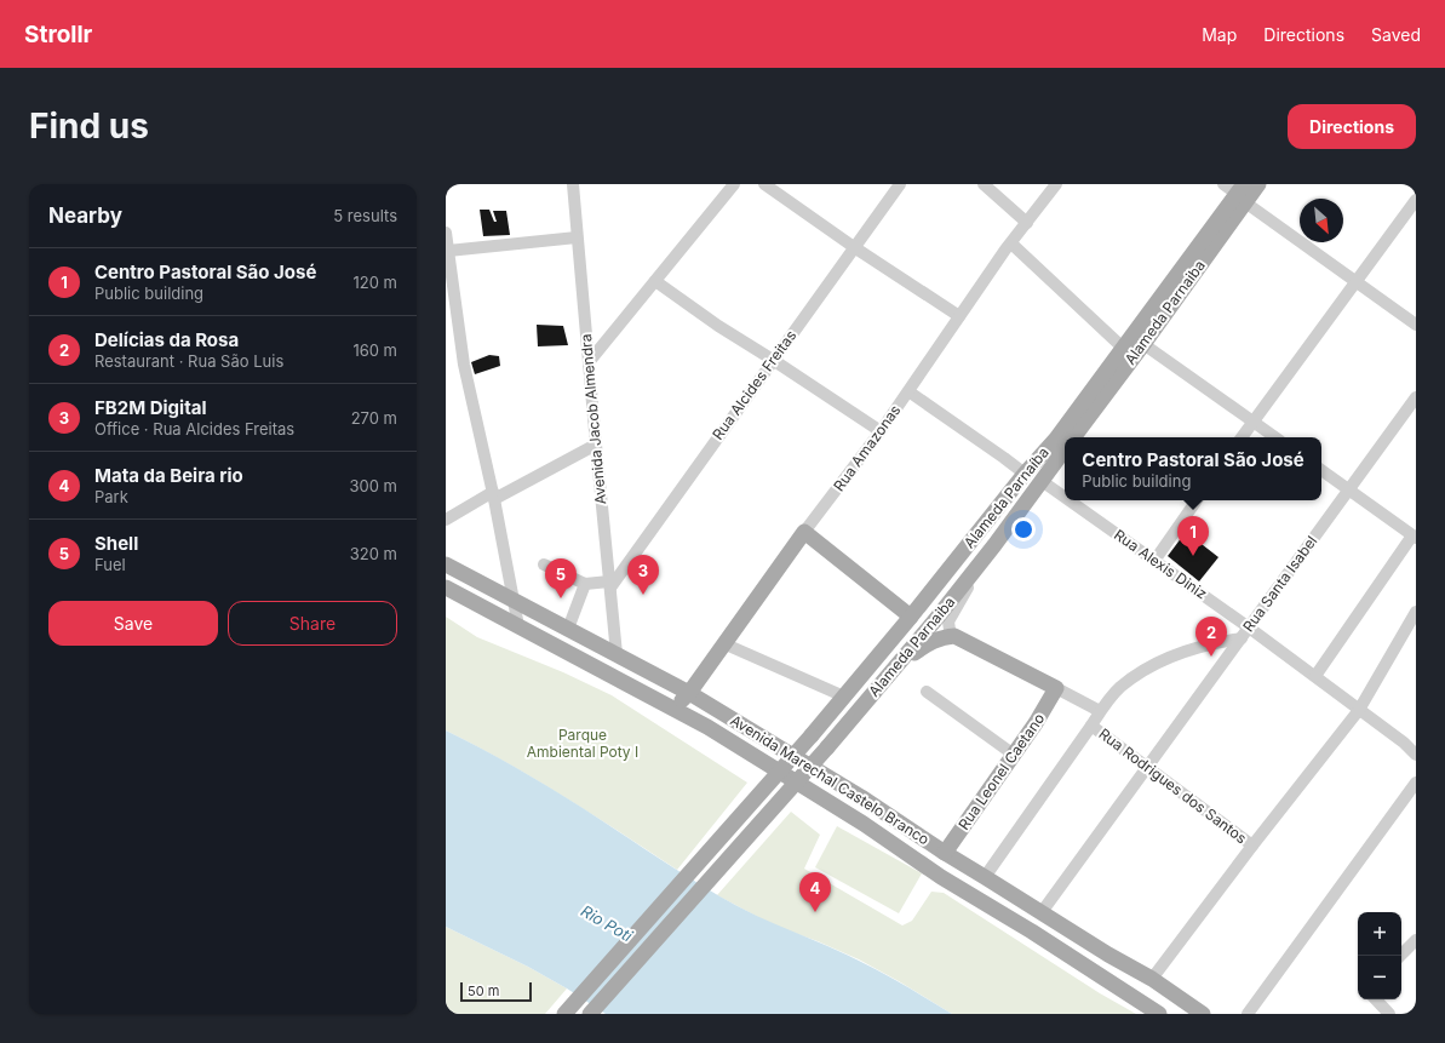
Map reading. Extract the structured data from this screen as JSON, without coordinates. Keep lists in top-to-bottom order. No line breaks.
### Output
{"streets":{"main road":["Alameda Parnaiba","Rua Amazonas","Alameda Parnaíba","Rua Leonel Caetano","Avenida Marechal Castelo Branco","Rua Rodrigues dos Santos"],"street":["Rua Alcides Freitas","Avenida Jacob Almendra","Rua Alexis Diniz","Rua Santa Isabel"]},"crossings":[["Alameda Parnaiba","Alameda Parnaíba"],["Alameda Parnaiba","Rua Alexis Diniz"],["Alameda Parnaiba","Rua Rodrigues dos Santos"],["Rua Alcides Freitas","Avenida Jacob Almendra"],["Avenida Jacob Almendra","Avenida Marechal Castelo Branco"],["Rua Amazonas","Avenida Marechal Castelo Branco"],["Rua Alexis Diniz","Rua Santa Isabel"],["Rua Santa Isabel","Avenida Marechal Castelo Branco"],["Rua Santa Isabel","Rua Rodrigues dos Santos"],["Rua Leonel Caetano","Avenida Marechal Castelo Branco"],["Rua Leonel Caetano","Rua Rodrigues dos Santos"]],"water":["Rio Poti"],"parks":["Parque Ambiental Poty I"],"scale_bar":"50 m","north":"bottom right","page":{"header":"Strollr","nav":["Map","Directions","Saved"],"buttons":["Directions",["Save","Share"]],"title":"Find us","heading":["Nearby","5 results"],"list":[{"mark":"1","name":"Centro Pastoral São José","note":"Public building","value":"120 m"},{"mark":"2","name":"Delícias da Rosa","note":"Restaurant · Rua São Luis","value":"160 m"},{"mark":"3","name":"FB2M Digital","note":"Office · Rua Alcides Freitas","value":"270 m"},{"mark":"4","name":"Mata da Beira rio","note":"Park","value":"300 m"},{"mark":"5","name":"Shell","note":"Fuel","value":"320 m"}],"popup":["Centro Pastoral São José","Public building"],"pins":["1","3","5","2","4"],"map_buttons":["+","−"],"scale":"50 m"}}
